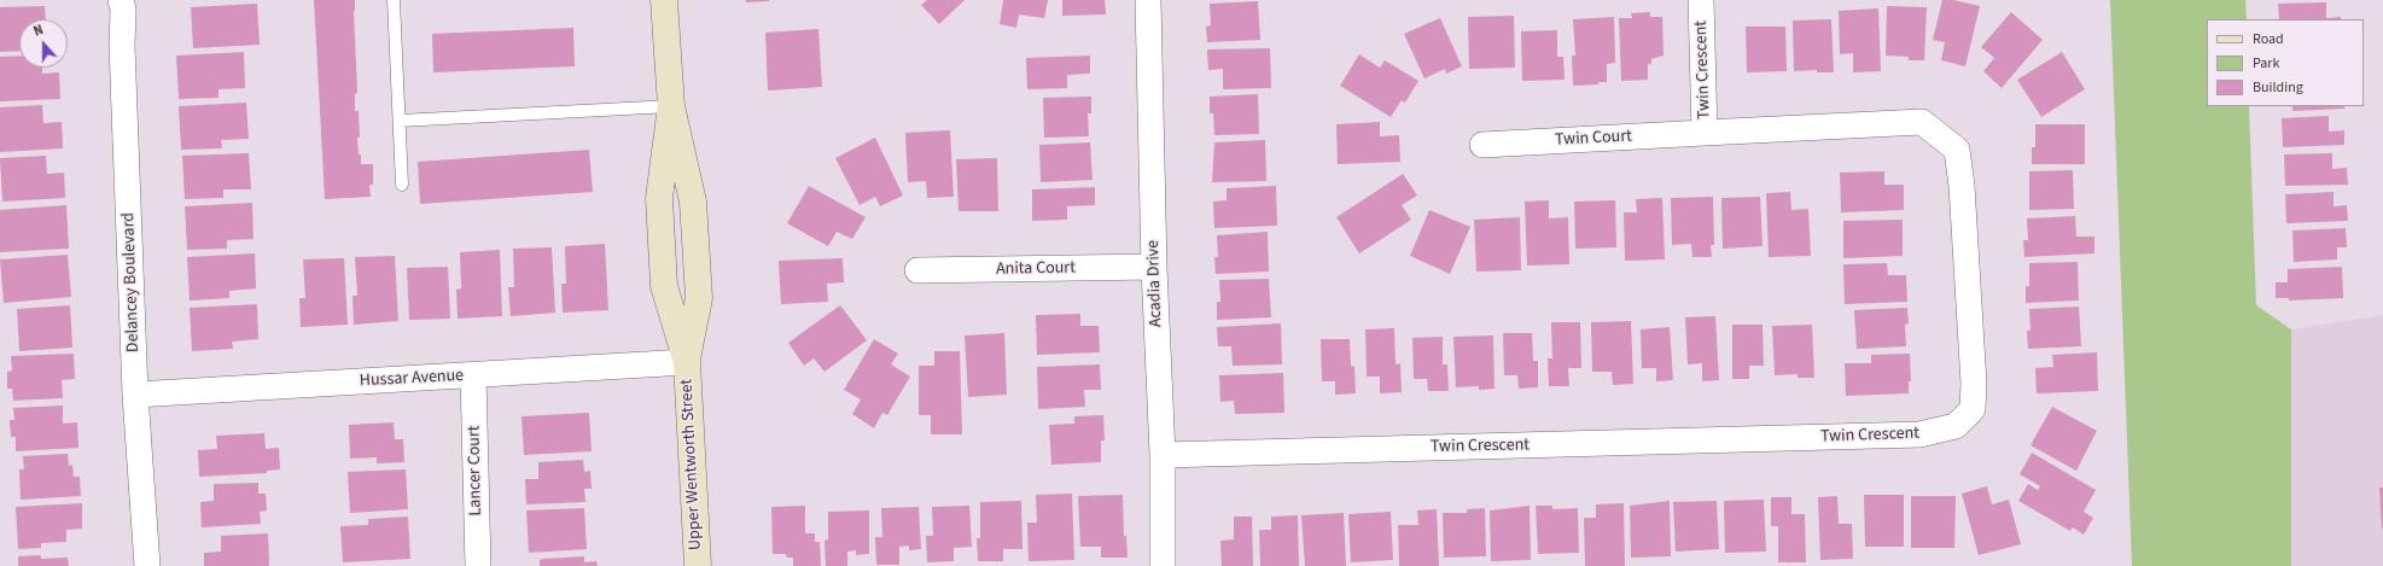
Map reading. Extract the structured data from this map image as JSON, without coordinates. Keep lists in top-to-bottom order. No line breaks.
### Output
{"streets":{"main road":["Upper Wentworth Street"],"street":["Twin Crescent","Twin Court","Anita Court","Delancey Boulevard","Acadia Drive","Hussar Avenue","Lancer Court"]},"crossings":[["Twin Crescent","Twin Court"],["Twin Crescent","Acadia Drive"],["Anita Court","Acadia Drive"],["Delancey Boulevard","Hussar Avenue"],["Hussar Avenue","Upper Wentworth Street"],["Hussar Avenue","Lancer Court"]],"legend":["Road","Park","Building"],"north":"top"}
